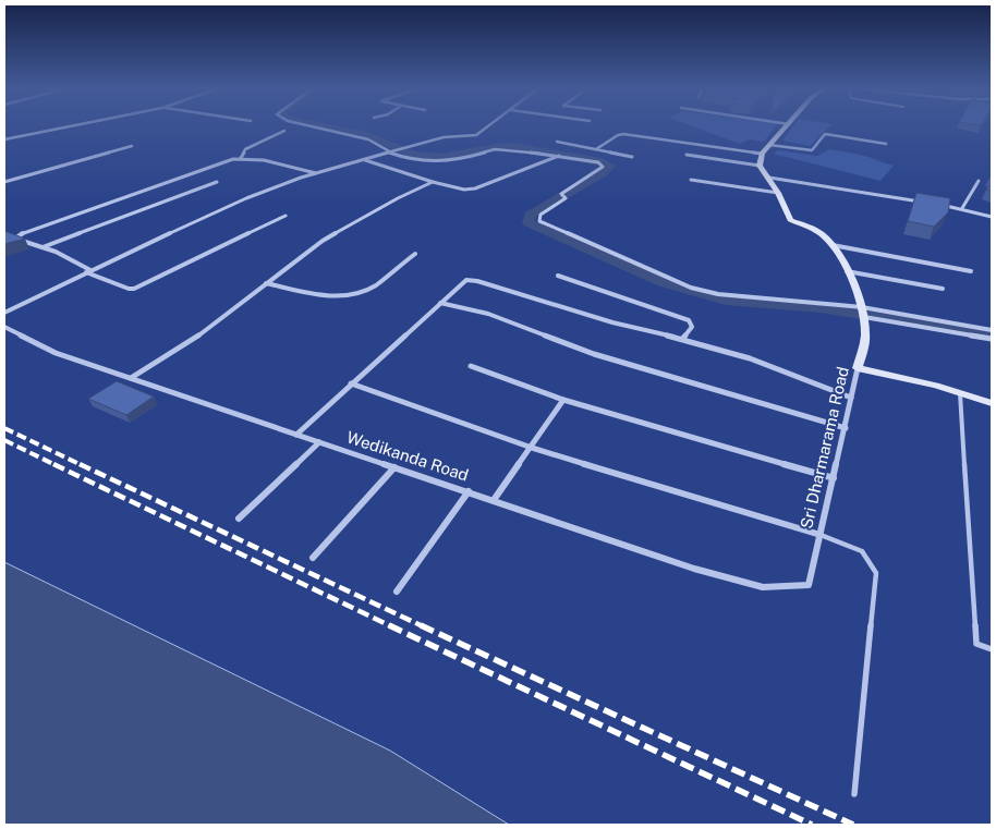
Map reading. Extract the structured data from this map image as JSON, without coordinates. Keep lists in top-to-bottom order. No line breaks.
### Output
{"streets":{"street":["Sri Dharmarama Road","Wedikanda Road"]},"crossings":[["Sri Dharmarama Road","Wedikanda Road"]]}
